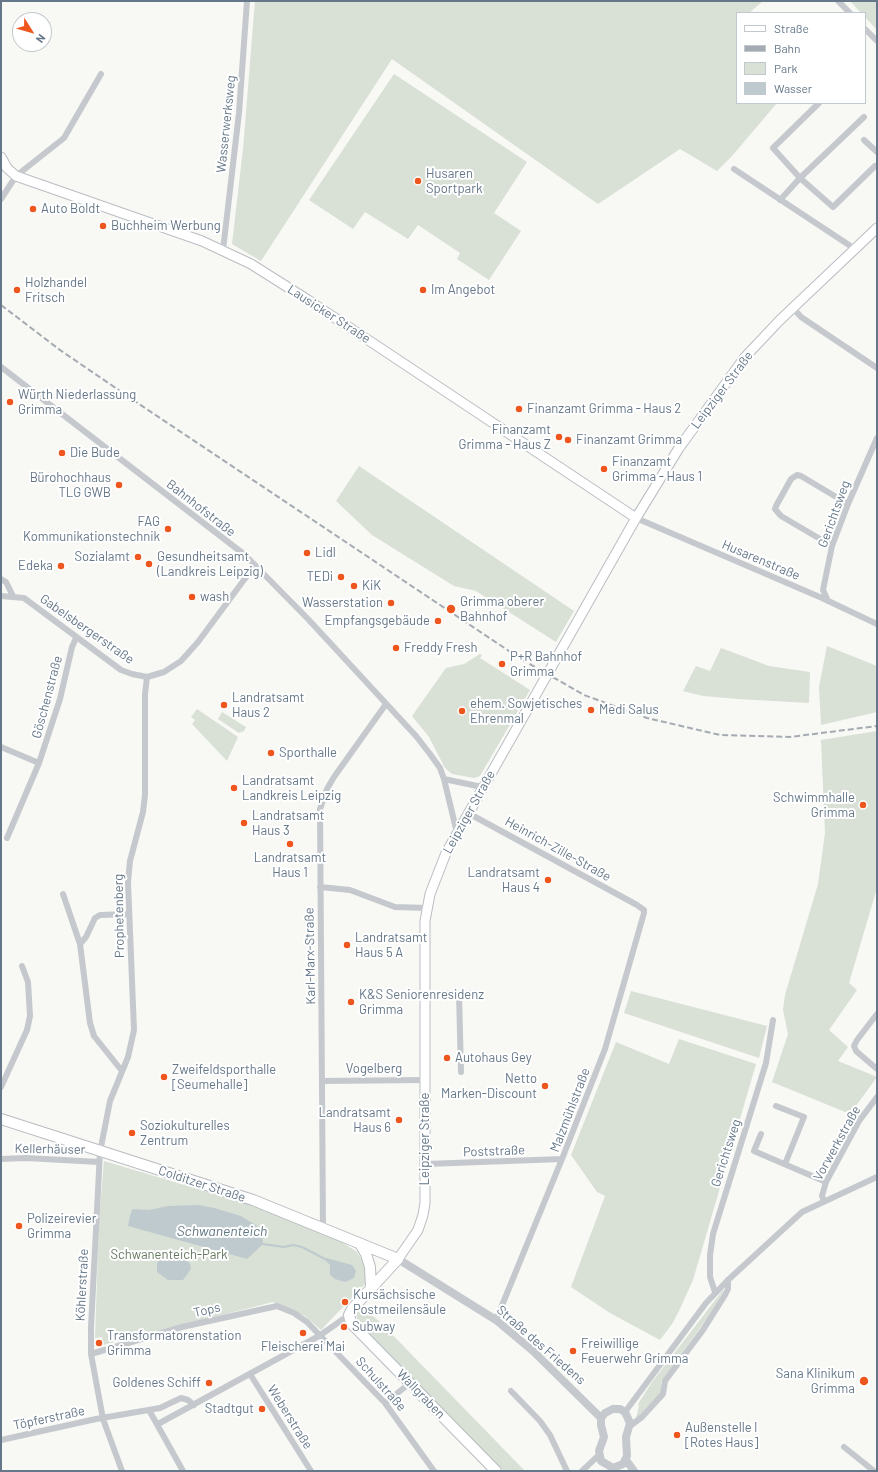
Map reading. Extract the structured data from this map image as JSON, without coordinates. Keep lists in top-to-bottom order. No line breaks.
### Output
{"streets":{"main road":["Lausicker Straße","Leipziger Straße","Colditzer Straße","Wallgraben"],"street":["Wasserwerksweg","Bahnhofstraße","Gerichtsweg","Husarenstraße","Gabelsbergerstraße","Göschenstraße","Heinrich-Zille-Straße","Prophetenberg","Karl-Marx-Straße","Vogelberg","Malzmühlstraße","Vorwerkstraße","Kellerhäuser","Poststraße","Köhlerstraße","Tops","Straße des Friedens","Schulstraße","Weberstraße","Töpferstraße"]},"crossings":[["Wasserwerksweg","Lausicker Straße"],["Lausicker Straße","Leipziger Straße"],["Lausicker Straße","Husarenstraße"],["Leipziger Straße","Bahnhofstraße"],["Leipziger Straße","Husarenstraße"],["Leipziger Straße","Heinrich-Zille-Straße"],["Leipziger Straße","Vogelberg"],["Leipziger Straße","Poststraße"],["Leipziger Straße","Colditzer Straße"],["Leipziger Straße","Tops"],["Leipziger Straße","Straße des Friedens"],["Leipziger Straße","Schulstraße"],["Leipziger Straße","Wallgraben"],["Leipziger Straße","Weberstraße"],["Bahnhofstraße","Gabelsbergerstraße"],["Bahnhofstraße","Karl-Marx-Straße"],["Gerichtsweg","Husarenstraße"],["Gabelsbergerstraße","Göschenstraße"],["Gabelsbergerstraße","Prophetenberg"],["Heinrich-Zille-Straße","Malzmühlstraße"],["Prophetenberg","Kellerhäuser"],["Prophetenberg","Colditzer Straße"],["Prophetenberg","Köhlerstraße"],["Karl-Marx-Straße","Vogelberg"],["Karl-Marx-Straße","Colditzer Straße"],["Malzmühlstraße","Poststraße"],["Malzmühlstraße","Straße des Friedens"],["Kellerhäuser","Colditzer Straße"],["Kellerhäuser","Köhlerstraße"],["Colditzer Straße","Köhlerstraße"],["Colditzer Straße","Straße des Friedens"],["Köhlerstraße","Tops"],["Köhlerstraße","Töpferstraße"],["Tops","Schulstraße"]],"water":["Schwanenteich"],"parks":["Schwanenteich-Park"],"places":["Husaren Sportpark","Auto Boldt","Buchheim Werbung","Holzhandel Fritsch","Im Angebot","Würth Niederlassung Grimma","Finanzamt Grimma - Haus 2","Finanzamt Grimma - Haus Z","Finanzamt Grimma","Die Bude","Finanzamt Grimma - Haus 1","Bürohochhaus TLG GWB","FAG Kommunikationstechnik","Lidl","Sozialamt","Gesundheitsamt (Landkreis Leipzig)","Edeka","TEDi","KiK","wash","Wasserstation","Grimma oberer Bahnhof","Empfangsgebäude","Freddy Fresh","P+R Bahnhof Grimma","Landratsamt Haus 2","Medi Salus","ehem. Sowjetisches Ehrenmal","Sporthalle","Landratsamt Landkreis Leipzig","Schwimmhalle Grimma","Landratsamt Haus 3","Landratsamt Haus 1","Landratsamt Haus 4","Landratsamt Haus 5 A","K&S Seniorenresidenz Grimma","Autohaus Gey","Zweifeldsporthalle [Seumehalle]","Netto Marken-Discount","Landratsamt Haus 6","Soziokulturelles Zentrum","Polizeirevier Grimma","Kursächsische Postmeilensäule","Subway","Fleischerei Mai","Transformatorenstation Grimma","Freiwillige Feuerwehr Grimma","Sana Klinikum Grimma","Goldenes Schiff","Stadtgut","Außenstelle l [Rotes Haus]"],"legend":["Straße","Bahn","Park","Wasser"],"north":"bottom right"}
